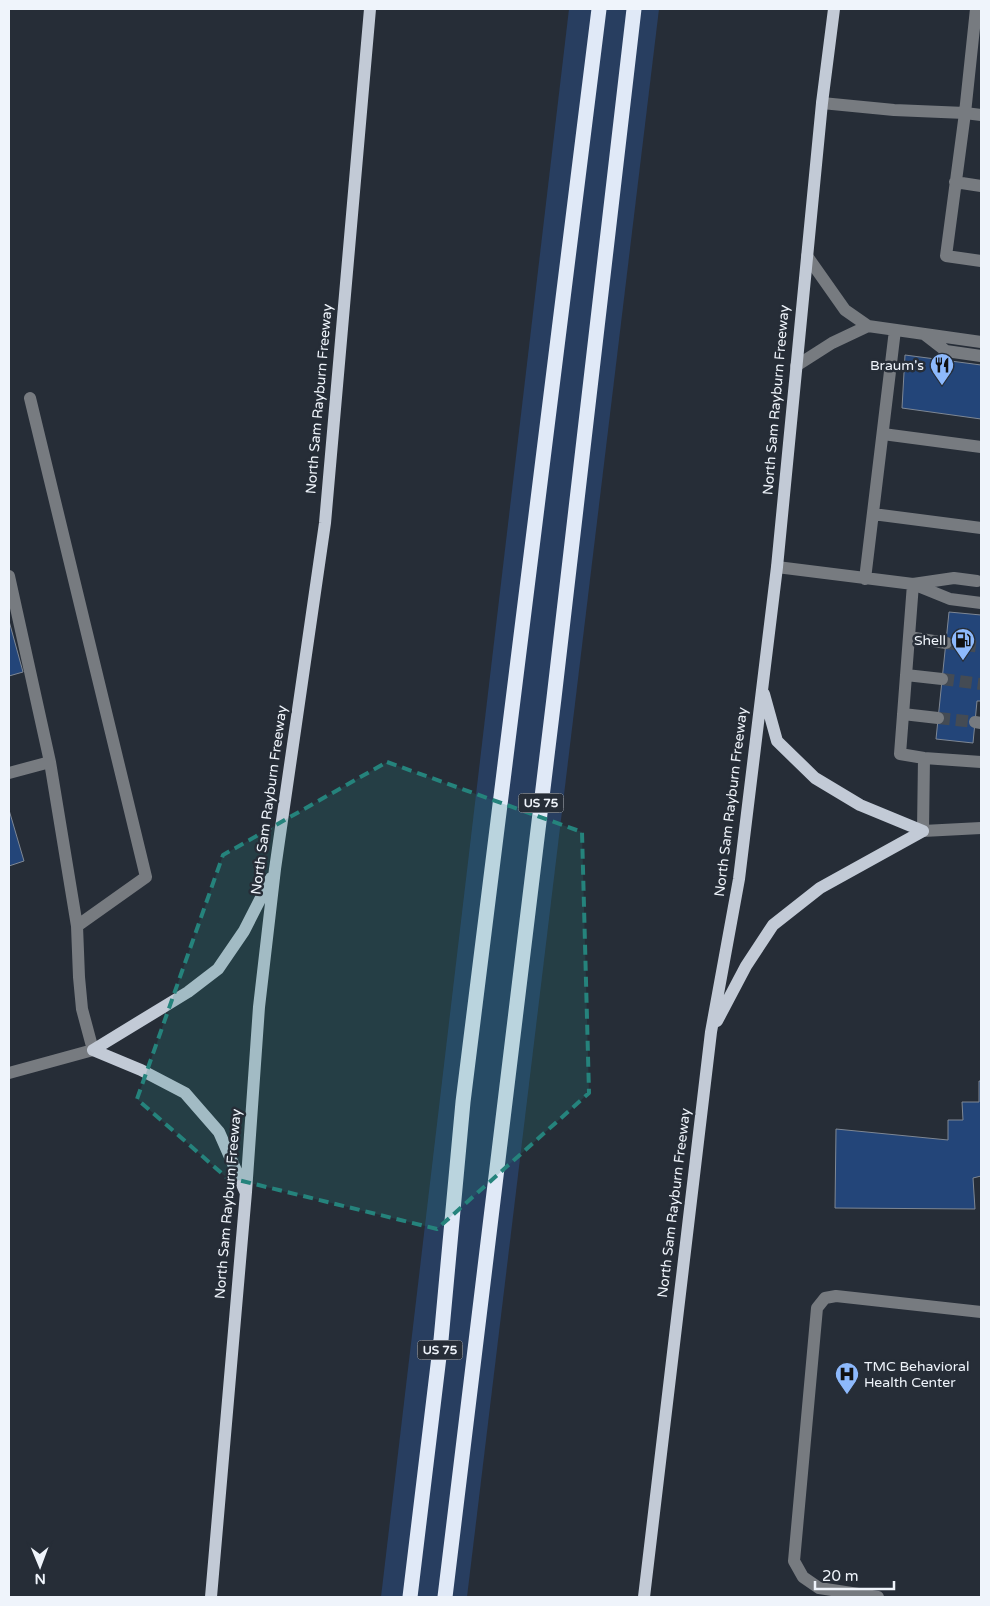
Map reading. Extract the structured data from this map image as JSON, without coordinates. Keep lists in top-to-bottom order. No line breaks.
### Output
{"streets":{"highway":["US 75"],"main road":["North Sam Rayburn Freeway"]},"places":{"restaurant":["Braum's"],"fuel station":["Shell"],"hospital":["TMC Behavioral Health Center"]},"scale_bar":"20 m","north":"bottom"}
